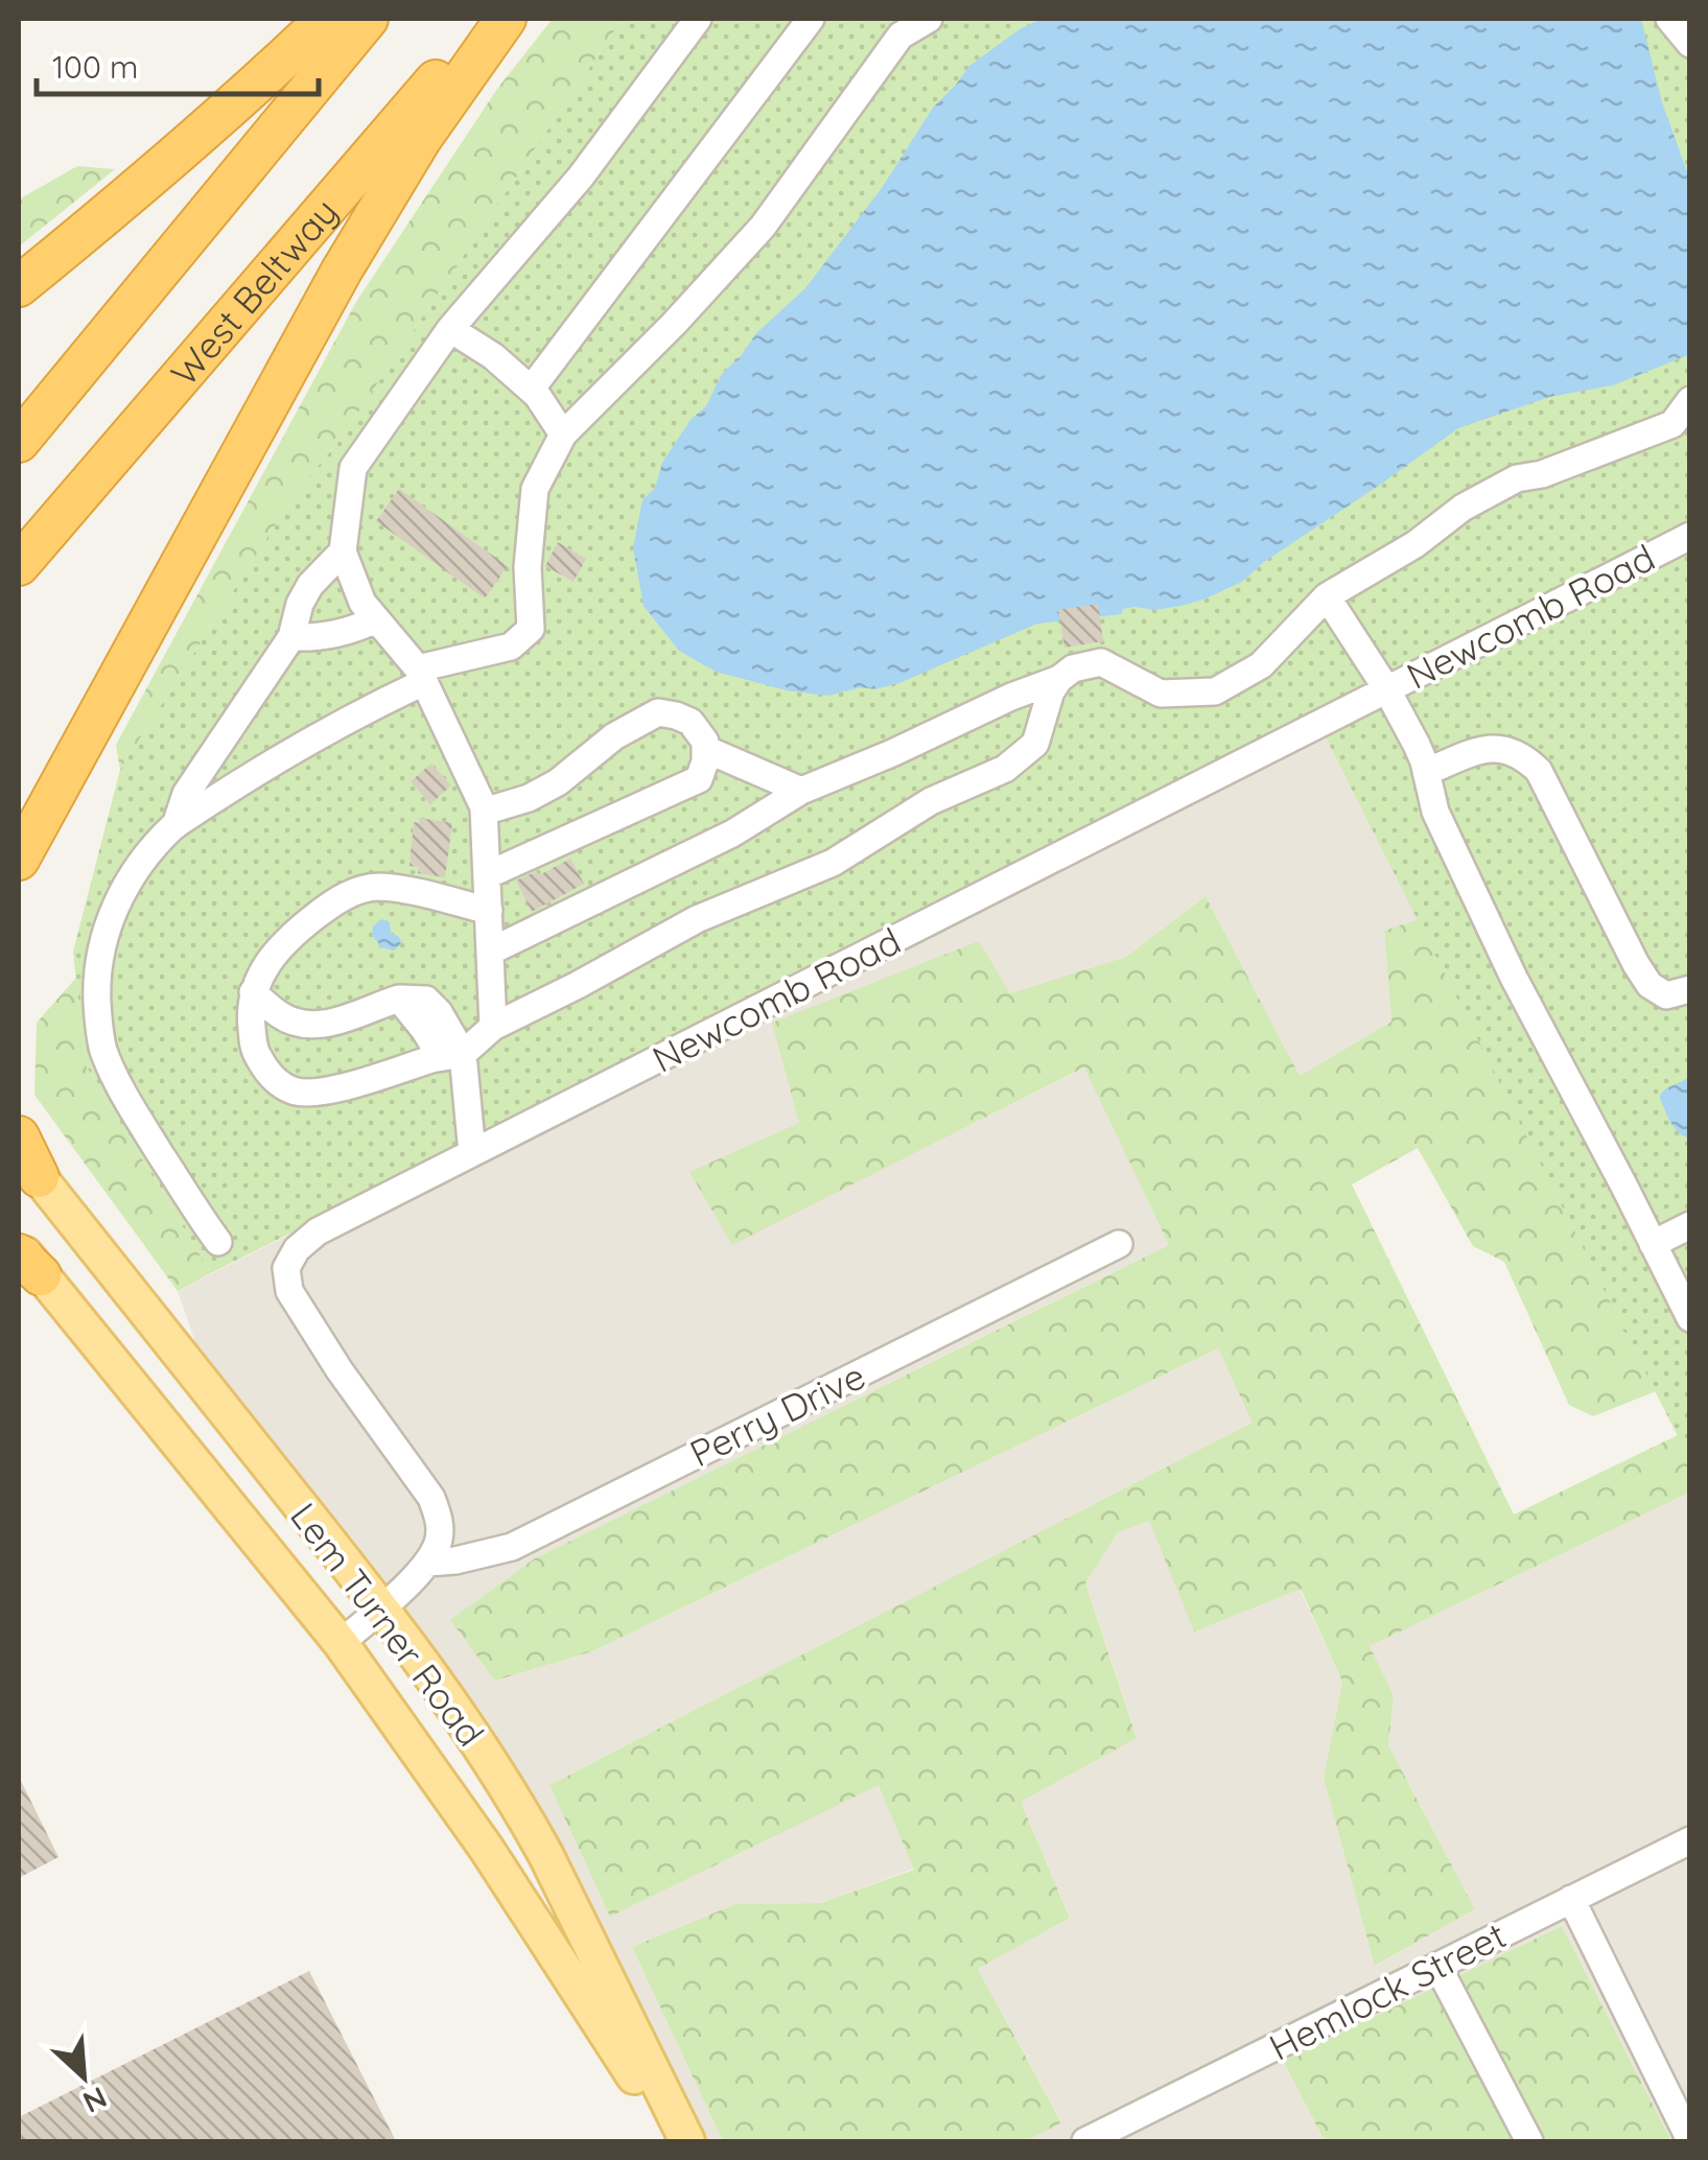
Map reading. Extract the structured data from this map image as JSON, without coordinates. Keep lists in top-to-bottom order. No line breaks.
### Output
{"streets":{"highway":["West Beltway"],"main road":["Lem Turner Road"],"street":["Newcomb Road","Perry Drive","Hemlock Street"]},"crossings":[["Newcomb Road","Perry Drive"]],"scale_bar":"100 m","north":"bottom right"}
